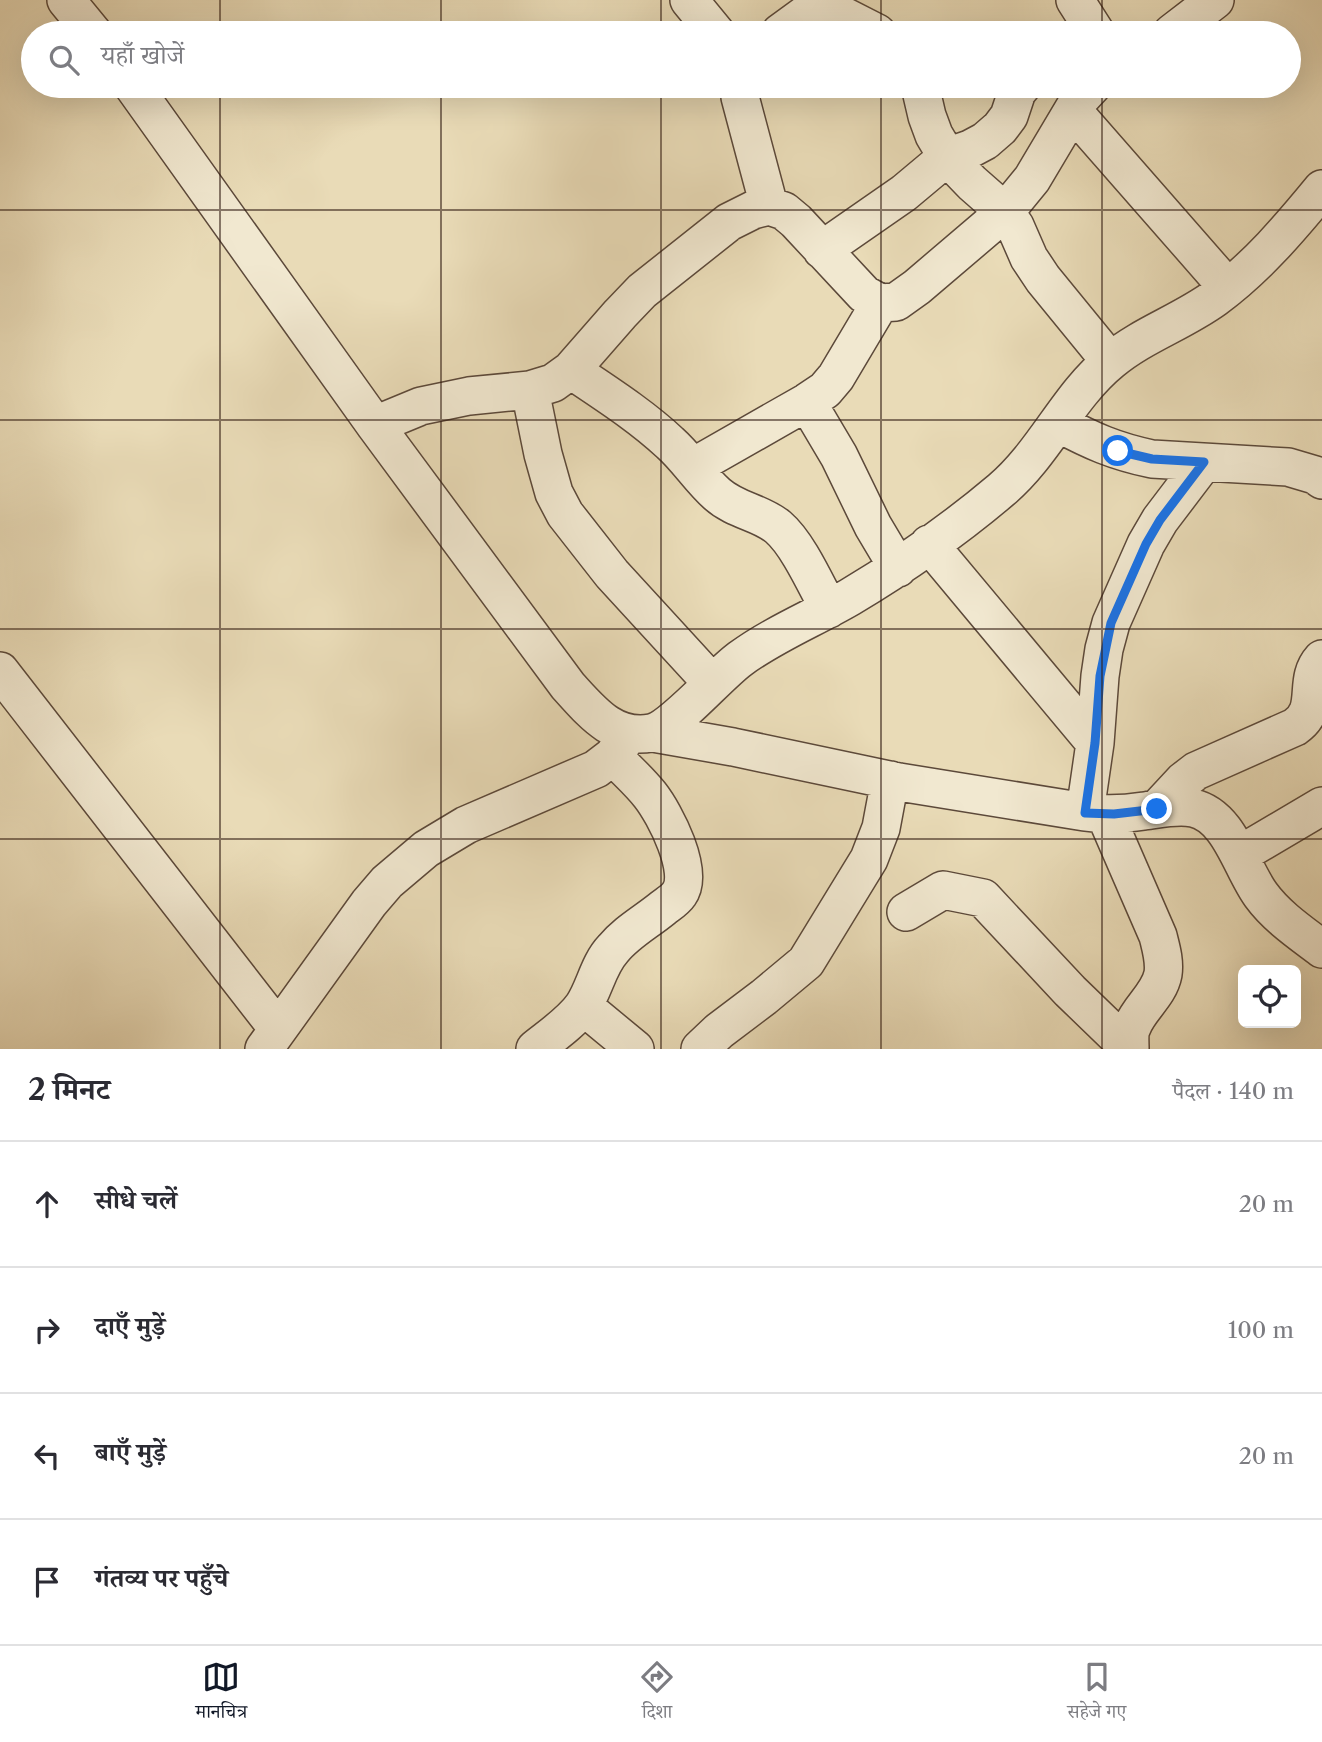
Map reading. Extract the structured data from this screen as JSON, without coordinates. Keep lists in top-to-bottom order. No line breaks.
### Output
{"page":{"search":"यहाँ खोजें","heading":["2 मिनट","पैदल · 140 m"],"list":[["सीधे चलें","20 m"],["दाएँ मुड़ें","100 m"],["बाएँ मुड़ें","20 m"],"गंतव्य पर पहुँचे"],"nav":["मानचित्र","दिशा","सहेजे गए"]}}
